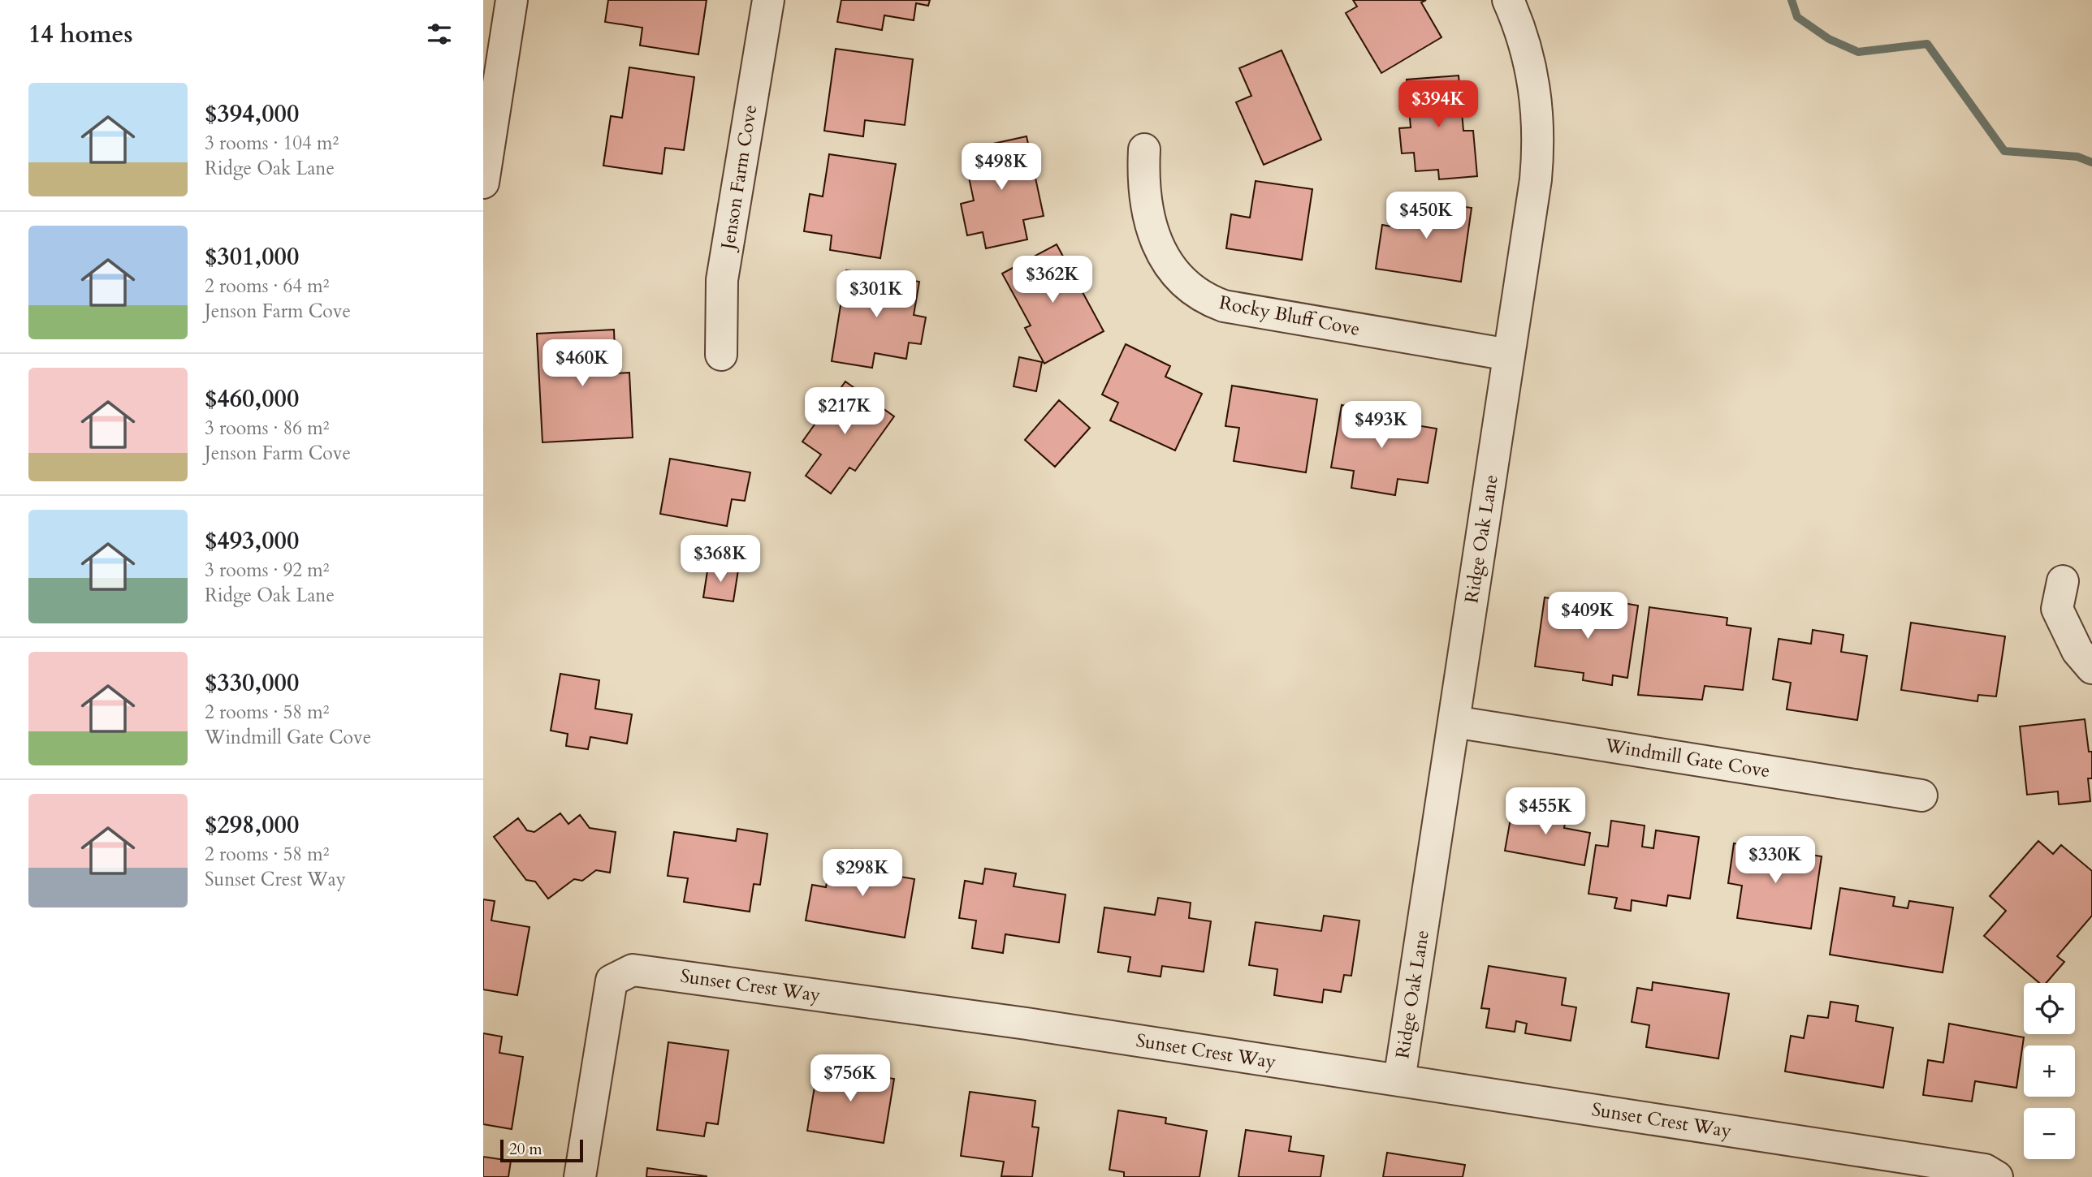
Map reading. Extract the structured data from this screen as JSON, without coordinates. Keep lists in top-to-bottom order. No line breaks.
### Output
{"streets":{"street":["Jenson Farm Cove","Rocky Bluff Cove","Ridge Oak Lane","Windmill Gate Cove","Sunset Crest Way"]},"crossings":[["Rocky Bluff Cove","Ridge Oak Lane"],["Ridge Oak Lane","Windmill Gate Cove"],["Ridge Oak Lane","Sunset Crest Way"]],"scale_bar":"20 m","page":{"heading":"14 homes","list":[{"name":"$394,000","note":"3 rooms · 104 m² · Ridge Oak Lane"},{"name":"$301,000","note":"2 rooms · 64 m² · Jenson Farm Cove"},{"name":"$460,000","note":"3 rooms · 86 m² · Jenson Farm Cove"},{"name":"$493,000","note":"3 rooms · 92 m² · Ridge Oak Lane"},{"name":"$330,000","note":"2 rooms · 58 m² · Windmill Gate Cove"},{"name":"$298,000","note":"2 rooms · 58 m² · Sunset Crest Way"}],"price":["$394K","$498K","$450K","$362K","$301K","$460K","$217K","$493K","$368K","$409K","$455K","$330K","$298K","$756K"],"map_buttons":["+","−"],"scale":"20 m"}}
